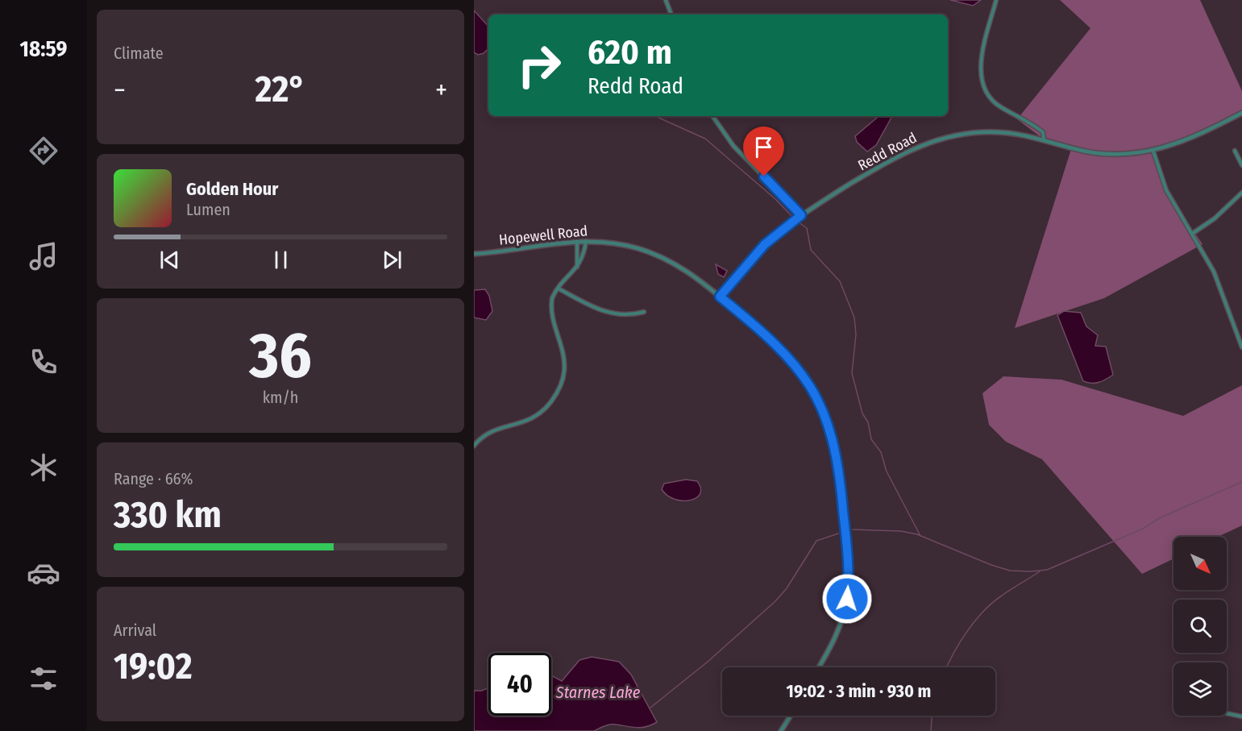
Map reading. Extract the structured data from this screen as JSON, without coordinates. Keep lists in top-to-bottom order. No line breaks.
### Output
{"streets":{"street":["Redd Road","Hopewell Road"]},"crossings":[["Redd Road","Hopewell Road"]],"water":["Starnes Lake"],"north":"bottom right","page":{"tabs":"18:59","tile":["Climate",["36","km/h"],["Range · 66%","330 km"],["Arrival","19:02"]],"turn":["620 m","Redd Road"],"heat":["−","22°","+"],"song":["Golden Hour","Lumen"],"limit":"40","trip":"19:02 · 3 min · 930 m"}}
